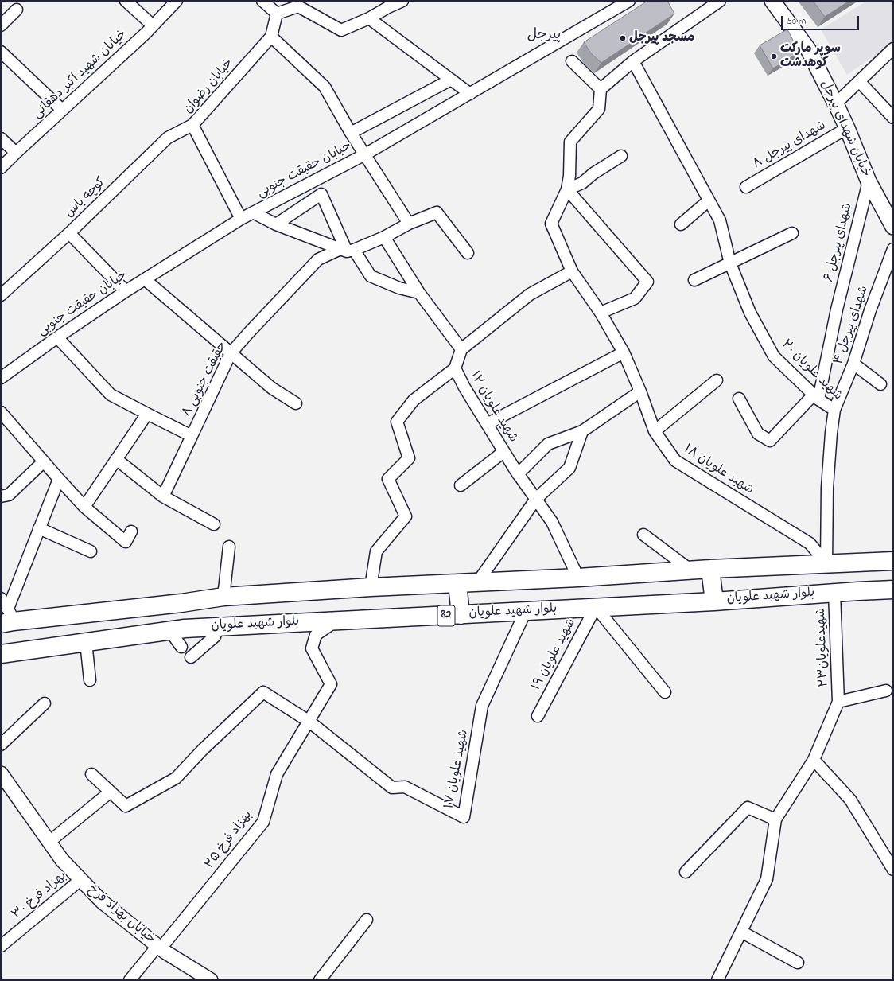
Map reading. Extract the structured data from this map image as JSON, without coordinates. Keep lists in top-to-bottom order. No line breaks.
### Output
{"streets":{"main road":["خیابان شهدای پیرجل","بلوار شهید علویان","82"],"street":["خیابان شهید اکبر دهقانی","خیابان رضوان","شهدای پیرجل ۸","خیابان حقیقت جنوبی","کوچه یاس","شهدای پیرجل ۶","شهدای پیرجل ۴","شهید علویان ۲۰","حقیقت جنوبی ۸","شهید علویان ۱۲","شهید علویان ۱۸","شهیدعلویان۲۳","شهید علویان ۱۹","شهید علویان ۱۷","بهزاد فرخ ۲۵","بهزاد فرخ ۳۰","خیابان بهزاد فرخ"]},"crossings":[["خیابان رضوان","خیابان حقیقت جنوبی"],["خیابان رضوان","کوچه یاس"],["خیابان شهدای پیرجل","شهدای پیرجل ۸"],["خیابان شهدای پیرجل","شهدای پیرجل ۶"],["خیابان حقیقت جنوبی","حقیقت جنوبی ۸"],["شهدای پیرجل ۶","شهید علویان ۲۰"],["شهدای پیرجل ۴","شهید علویان ۲۰"],["شهید علویان ۲۰","شهید علویان ۱۸"],["بلوار شهید علویان","شهیدعلویان۲۳"],["بلوار شهید علویان","شهید علویان ۱۹"],["بلوار شهید علویان","شهید علویان ۱۷"],["بلوار شهید علویان","بهزاد فرخ ۲۵"],["شهید علویان ۱۷","بهزاد فرخ ۲۵"],["بهزاد فرخ ۲۵","خیابان بهزاد فرخ"],["بهزاد فرخ ۳۰","خیابان بهزاد فرخ"]],"districts":["پیرجل"],"places":["مسجد پیرجل","سوپر مارکت کوهدشت"],"scale_bar":"50 m"}
